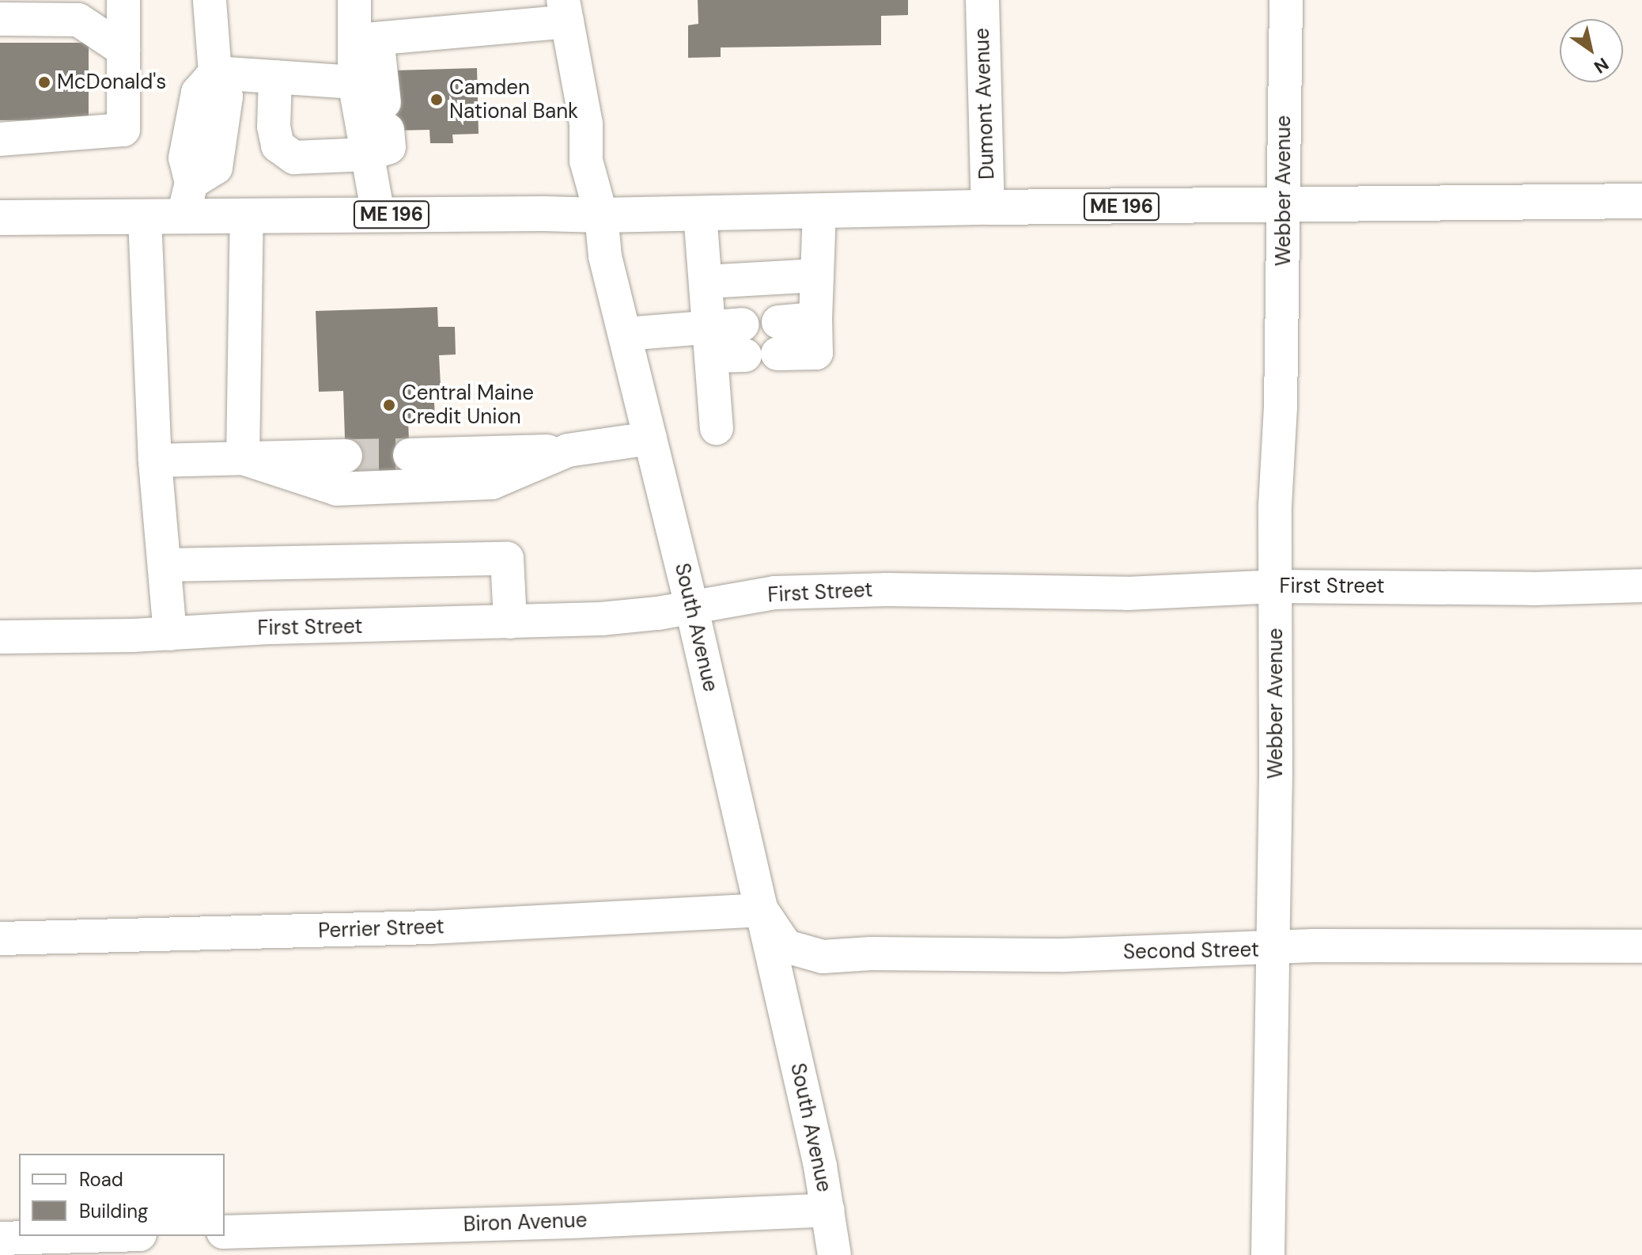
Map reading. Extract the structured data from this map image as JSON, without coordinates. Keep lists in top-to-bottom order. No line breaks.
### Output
{"streets":{"highway":["ME 196"],"street":["Dumont Avenue","Webber Avenue","First Street","South Avenue","Perrier Street","Second Street","Biron Avenue"]},"crossings":[["Dumont Avenue","ME 196"],["Webber Avenue","ME 196"],["Webber Avenue","First Street"],["Webber Avenue","Second Street"],["ME 196","South Avenue"],["First Street","South Avenue"],["South Avenue","Perrier Street"],["South Avenue","Second Street"],["South Avenue","Biron Avenue"],["Perrier Street","Second Street"]],"places":["McDonald's","Camden National Bank","Central Maine Credit Union"],"legend":["Road","Building"],"north":"bottom right"}
